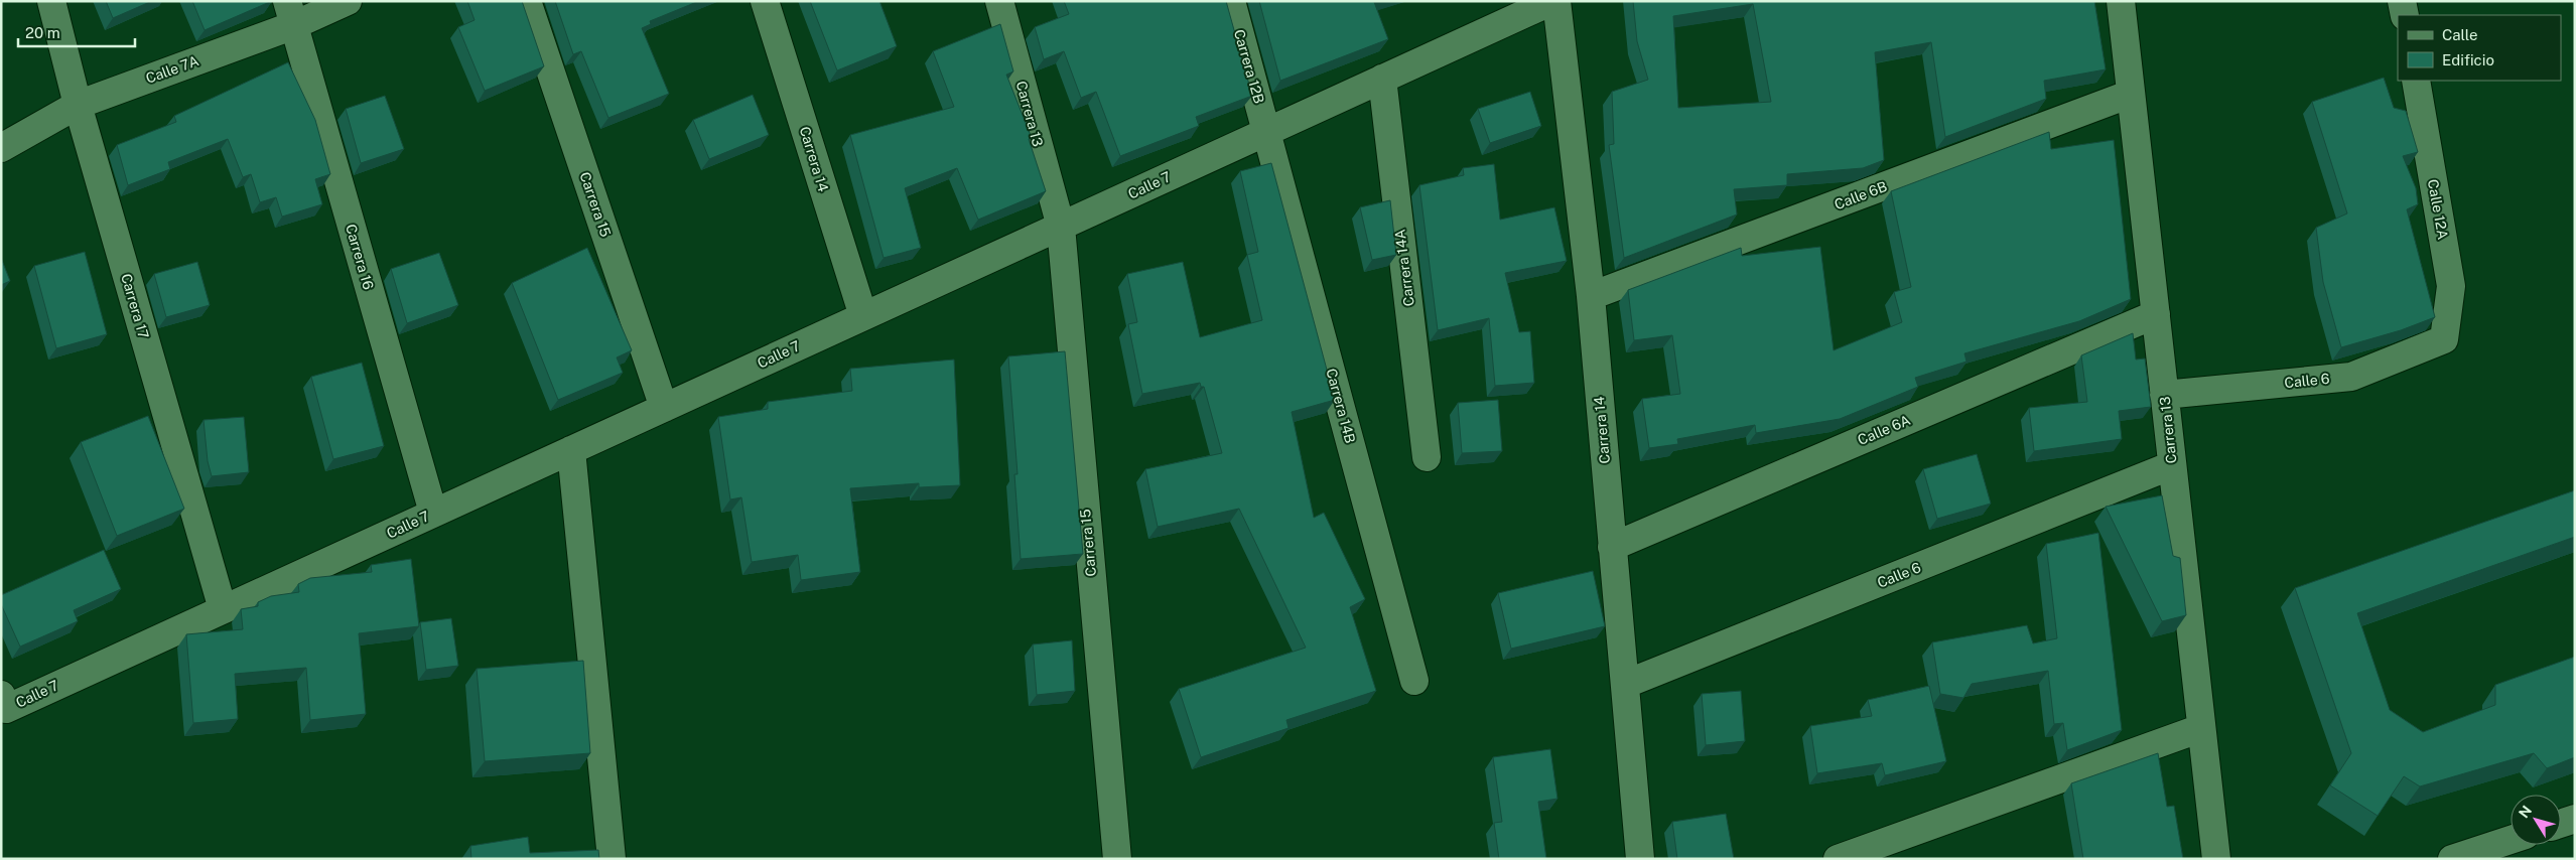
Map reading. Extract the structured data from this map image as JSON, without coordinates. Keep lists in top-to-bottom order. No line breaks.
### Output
{"streets":{"street":["Carrera 12B","Calle 7A","Carrera 13","Carrera 14","Calle 7","Calle 6B","Carrera 15","Calle 12A","Carrera 16","Carrera 14A","Carrera 17","Calle 6","Carrera 14B","Calle 6A"]},"crossings":[["Carrera 12B","Calle 7"],["Carrera 12B","Carrera 14B"],["Calle 7A","Carrera 16"],["Calle 7A","Carrera 17"],["Carrera 13","Calle 7"],["Carrera 13","Calle 6B"],["Carrera 13","Carrera 15"],["Carrera 13","Calle 6"],["Carrera 13","Calle 6A"],["Carrera 14","Calle 7"],["Carrera 14","Calle 6B"],["Carrera 14","Calle 6"],["Carrera 14","Calle 6A"],["Calle 7","Carrera 15"],["Calle 7","Carrera 16"],["Calle 7","Carrera 14A"],["Calle 7","Carrera 17"],["Calle 7","Carrera 14B"],["Calle 12A","Calle 6"]],"legend":["Calle","Edificio"],"scale_bar":"20 m","north":"top left"}
